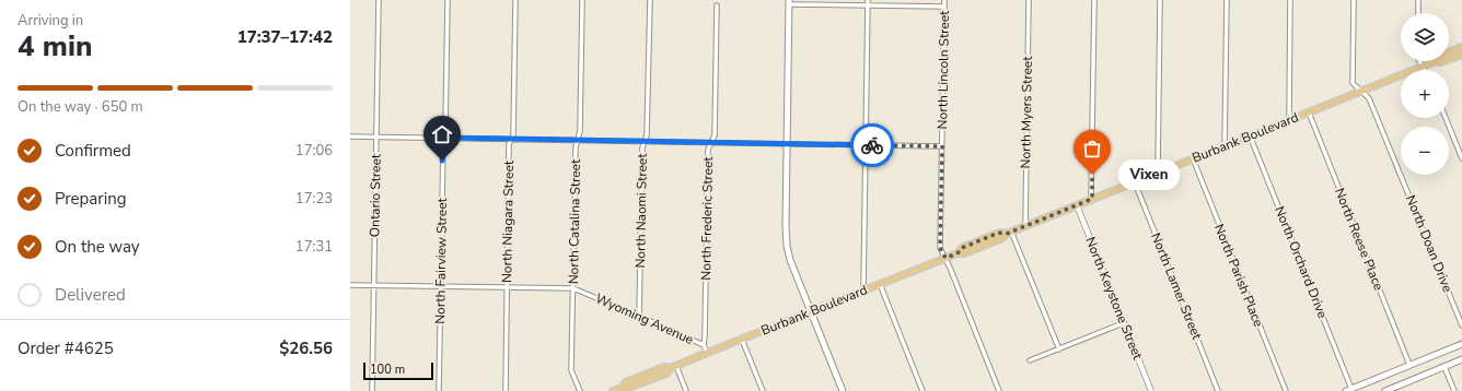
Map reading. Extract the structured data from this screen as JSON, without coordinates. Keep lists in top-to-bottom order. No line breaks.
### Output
{"streets":{"main road":["Burbank Boulevard"],"street":["North Lincoln Street","North Myers Street","Ontario Street","North Naomi Street","North Frederic Street","North Niagara Street","North Catalina Street","North Reese Place","North Doan Drive","North Fairview Street","North Orchard Drive","North Parish Place","North Lamer Street","North Keystone Street","Wyoming Avenue"]},"crossings":[["North Lincoln Street","Burbank Boulevard"],["North Myers Street","Burbank Boulevard"],["Burbank Boulevard","North Frederic Street"],["Burbank Boulevard","North Reese Place"],["Burbank Boulevard","North Doan Drive"],["Burbank Boulevard","North Orchard Drive"],["Burbank Boulevard","North Parish Place"],["Burbank Boulevard","North Lamer Street"],["Burbank Boulevard","North Keystone Street"],["Ontario Street","Wyoming Avenue"],["North Naomi Street","Wyoming Avenue"],["North Frederic Street","Wyoming Avenue"],["North Niagara Street","Wyoming Avenue"],["North Catalina Street","Wyoming Avenue"],["North Fairview Street","Wyoming Avenue"]],"places":["Vixen"],"scale_bar":"100 m","page":{"heading":["4 min","Arriving in","17:37–17:42"],"panel":["Order #4625","$26.56"],"map_buttons":["+","−"],"bar":"On the way · 650 m","list":[["Confirmed","17:06"],["Preparing","17:23"],["On the way","17:31"],"Delivered"],"bubble":"Vixen","scale":"100 m"}}
